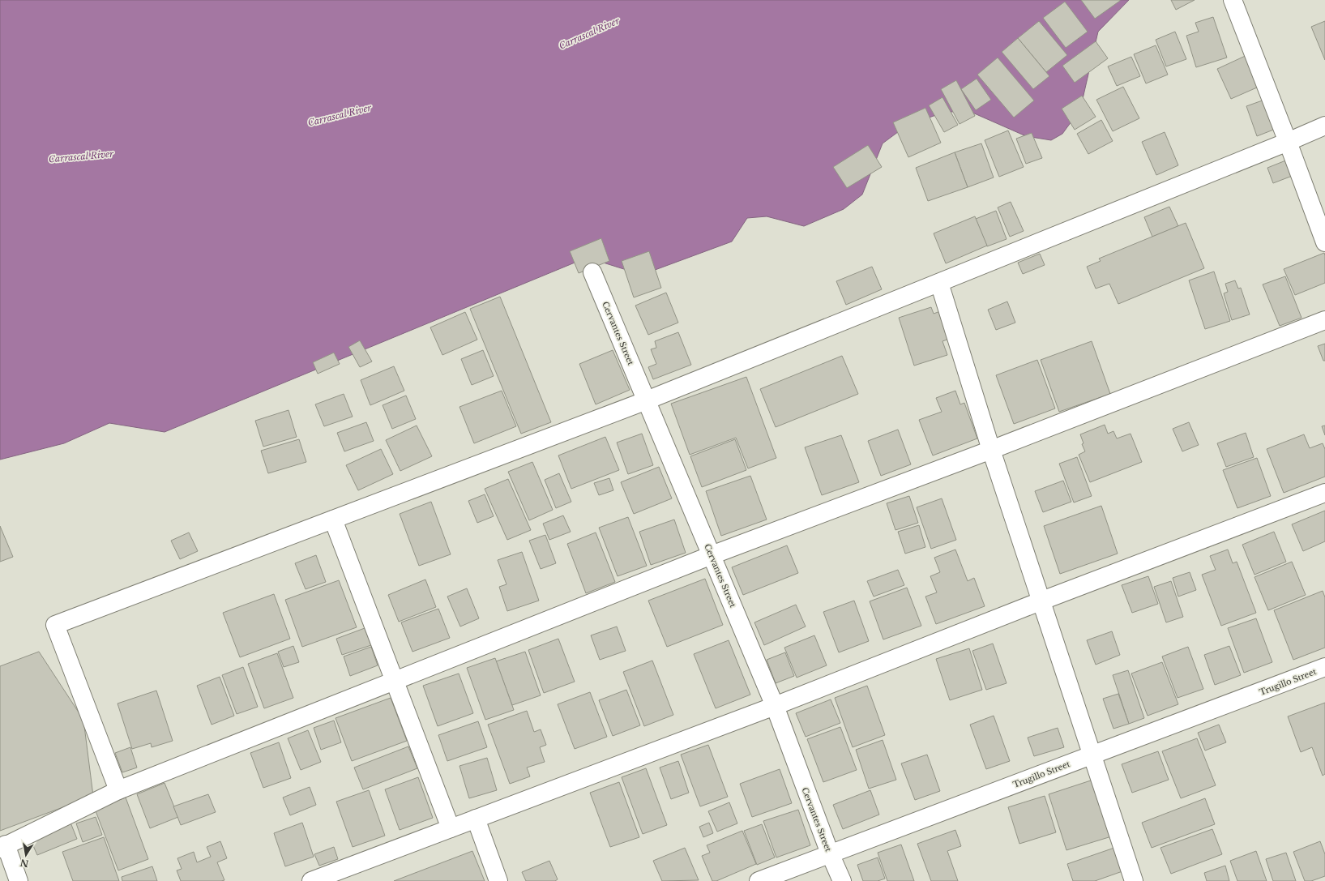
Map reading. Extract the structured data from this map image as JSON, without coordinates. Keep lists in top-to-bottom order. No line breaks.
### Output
{"streets":{"street":["Cervantes Street","Trugillo Street"]},"crossings":[["Cervantes Street","Trugillo Street"]],"water":["Carrascal River"],"north":"bottom"}
